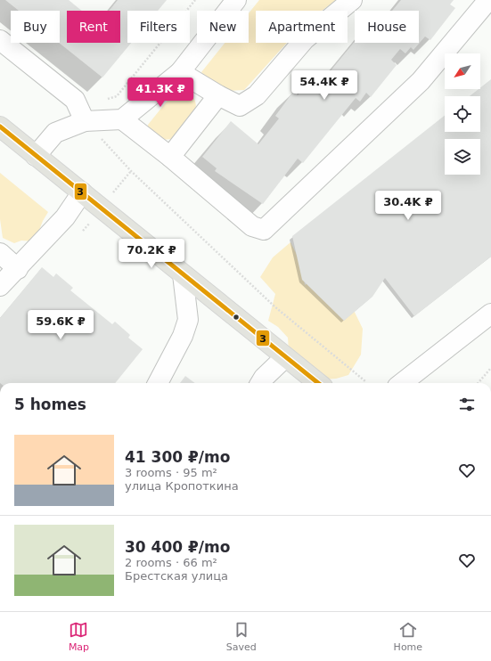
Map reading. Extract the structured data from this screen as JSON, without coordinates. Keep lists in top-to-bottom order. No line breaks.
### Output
{"lines":["transit line 3"],"north":"bottom left","page":{"chip":["Buy","Rent","Filters","New","Apartment","House"],"price":["54.4K ₽","41.3K ₽","30.4K ₽","70.2K ₽","59.6K ₽"],"heading":"5 homes","list":[{"name":"41 300 ₽/mo","note":"3 rooms · 95 m² · улица Кропоткина"},{"name":"30 400 ₽/mo","note":"2 rooms · 66 m² · Брестская улица"}],"tabs":["Map","Saved","Home"]}}
